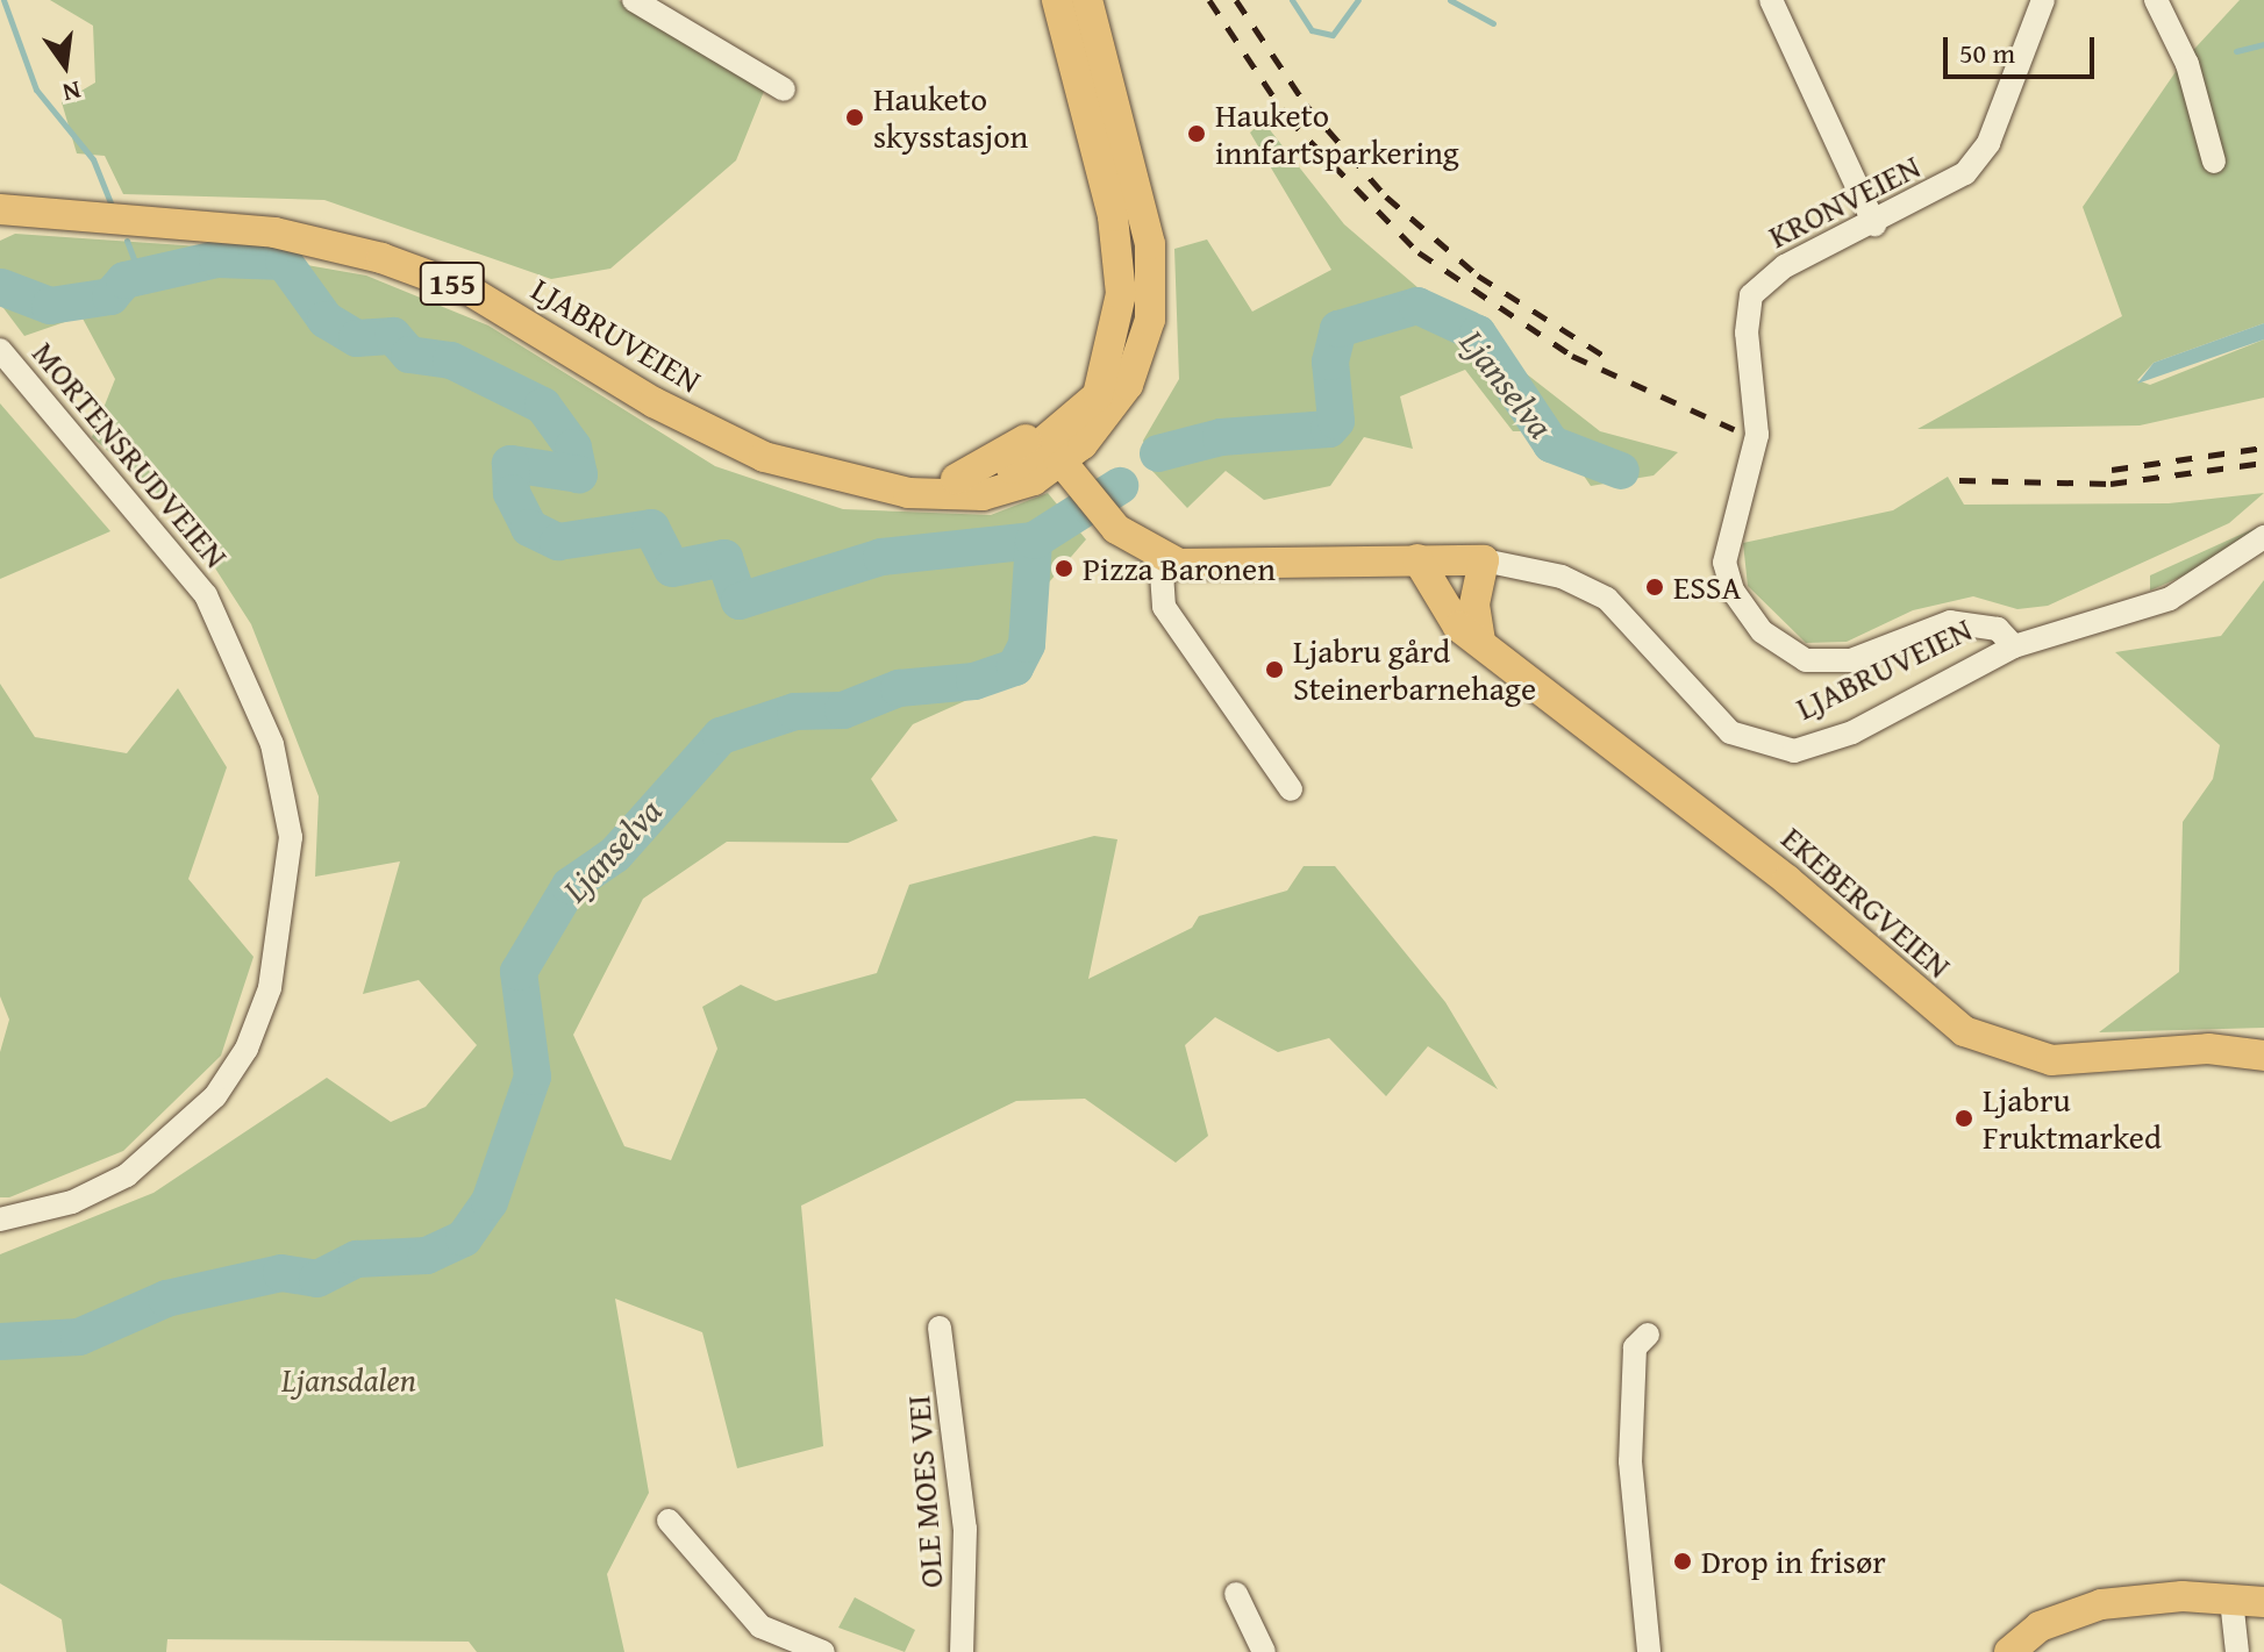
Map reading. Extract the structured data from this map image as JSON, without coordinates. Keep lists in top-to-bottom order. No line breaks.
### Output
{"streets":{"main road":["155","LJABRUVEIEN","EKEBERGVEIEN"],"street":["KRONVEIEN","MORTENSRUDVEIEN","OLE MOES VEI"]},"crossings":[["KRONVEIEN","LJABRUVEIEN"],["155","LJABRUVEIEN"],["LJABRUVEIEN","EKEBERGVEIEN"]],"water":["Ljanselva"],"parks":["Ljansdalen"],"places":["Hauketo skysstasjon","Hauketo innfartsparkering","Pizza Baronen","ESSA","Ljabru gård Steinerbarnehage","Ljabru Fruktmarked","Drop in frisør"],"scale_bar":"50 m","north":"bottom"}
